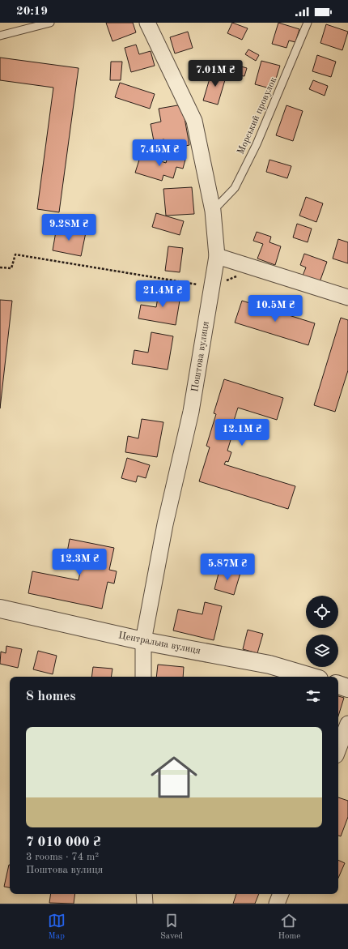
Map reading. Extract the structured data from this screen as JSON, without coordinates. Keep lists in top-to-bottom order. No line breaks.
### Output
{"streets":{"street":["Поштова вулиця","Центральна вулиця"],"lane":["Морський провулок"]},"crossings":[["Морський провулок","Поштова вулиця"],["Поштова вулиця","Центральна вулиця"]],"page":{"status":"20:19","price":["7.01M ₴","7.45M ₴","9.28M ₴","21.4M ₴","10.5M ₴","12.1M ₴","12.3M ₴","5.87M ₴"],"heading":"8 homes","list":[{"name":"7 010 000 ₴","note":"3 rooms · 74 m² · Поштова вулиця"}],"tabs":["Map","Saved","Home"]}}
